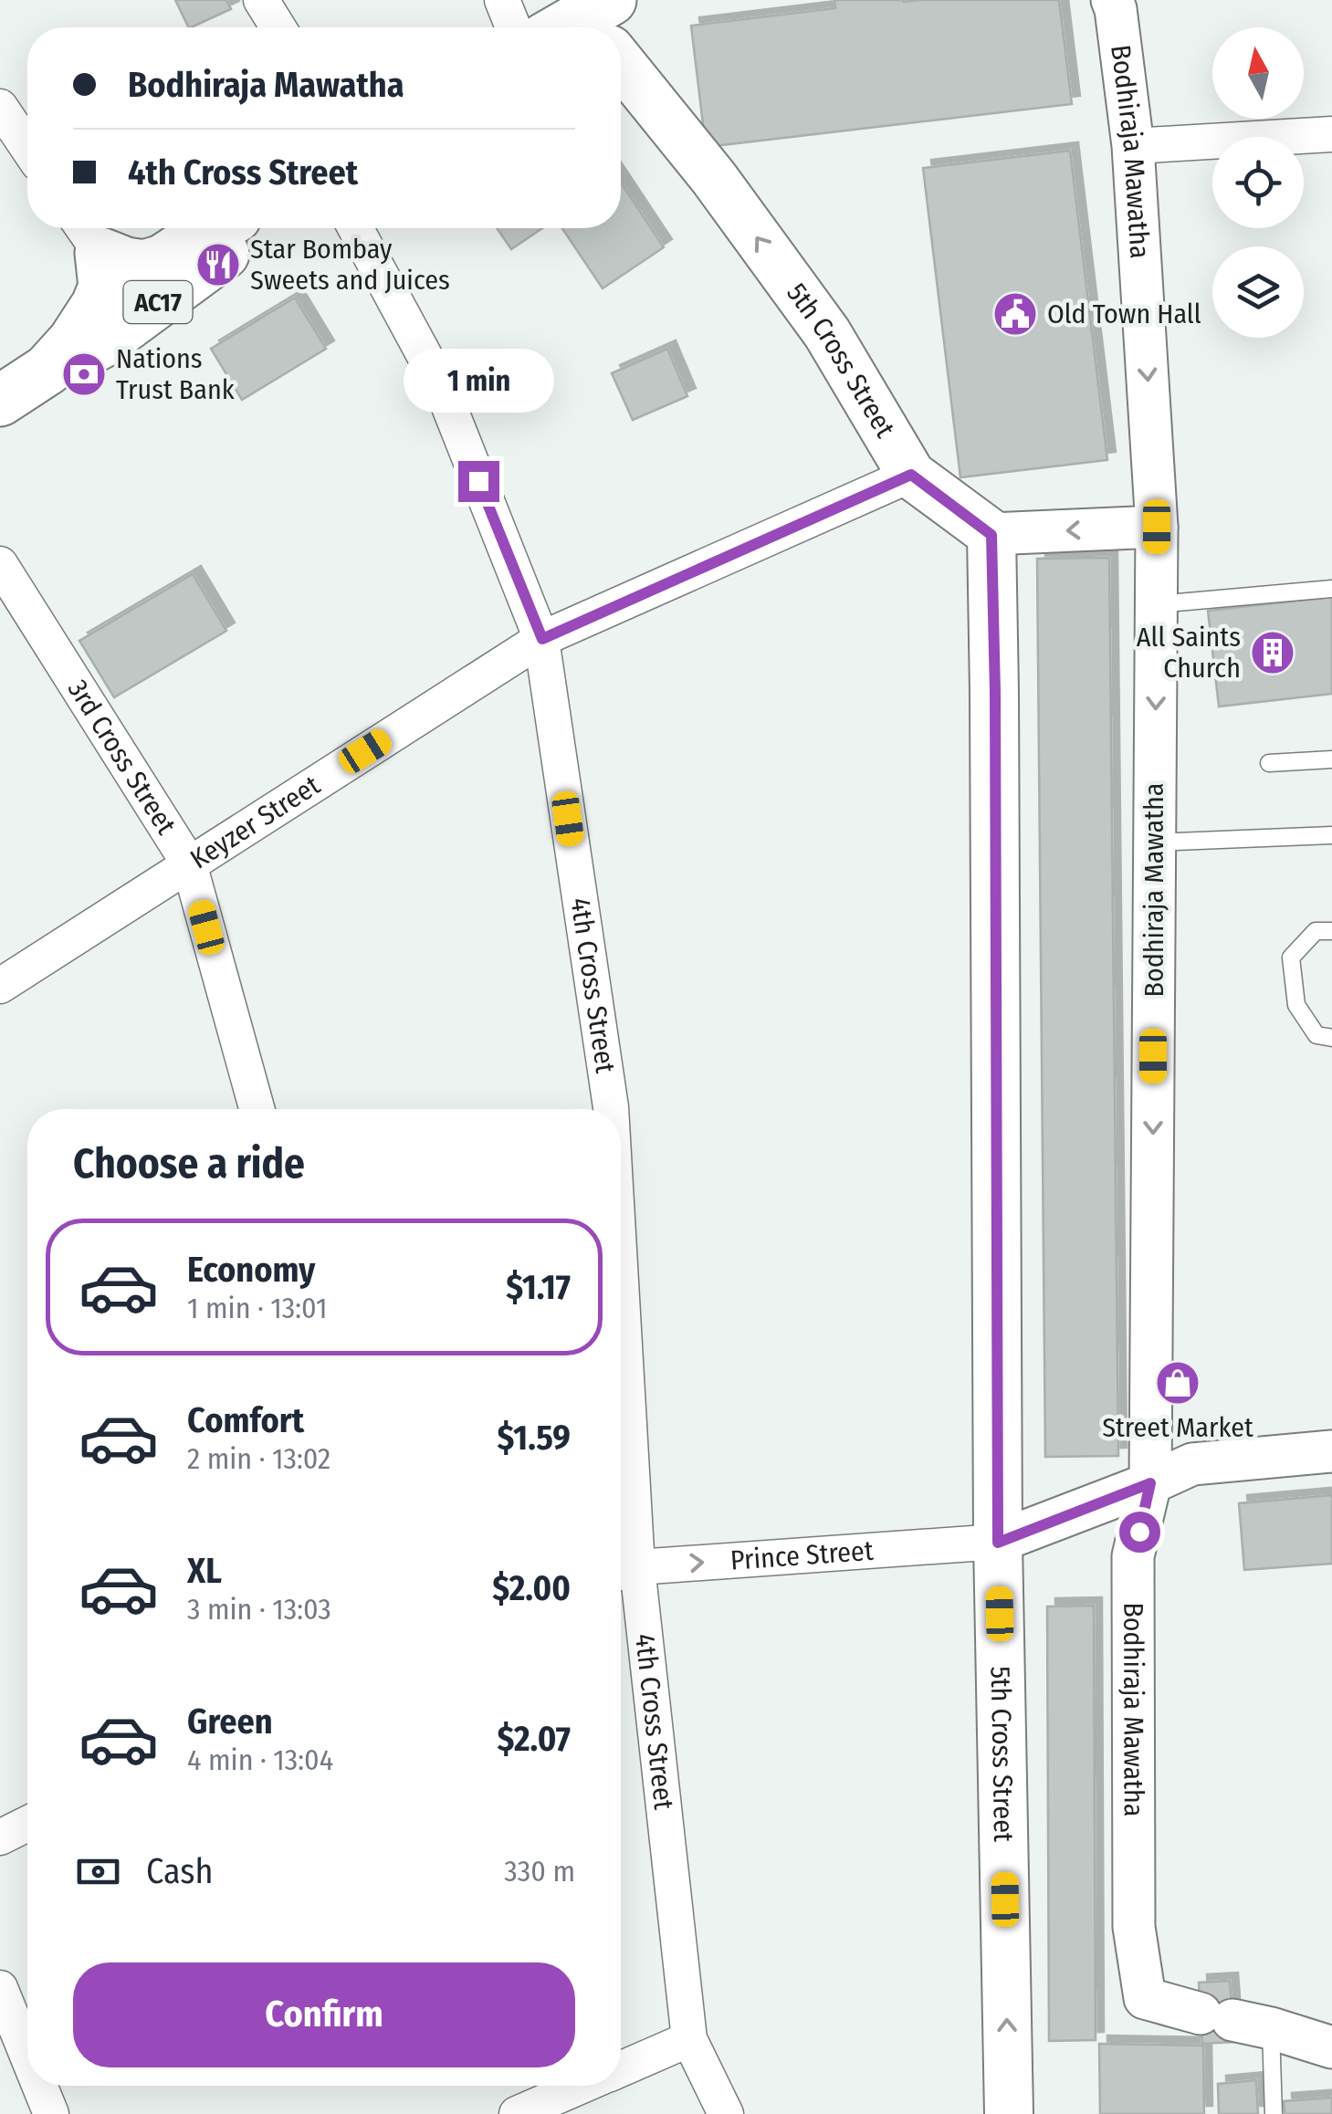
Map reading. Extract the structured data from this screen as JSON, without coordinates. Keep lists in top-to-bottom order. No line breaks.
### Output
{"streets":{"main road":["AC17","5th Cross Street"],"street":["Bodhiraja Mawatha","3rd Cross Street","Keyzer Street","4th Cross Street","Prince Street"]},"crossings":[["5th Cross Street","Keyzer Street"],["5th Cross Street","Prince Street"],["3rd Cross Street","Keyzer Street"],["Keyzer Street","4th Cross Street"],["4th Cross Street","Prince Street"]],"one_way":["Bodhiraja Mawatha","5th Cross Street","Prince Street"],"places":{"restaurant":["Star Bombay Sweets and Juices"],"public building":["Old Town Hall"],"bank":["Nations Trust Bank"],"building":["All Saints Church"],"shop":["Street Market"]},"north":"top","page":{"banner":["Bodhiraja Mawatha","4th Cross Street"],"bubble":"1 min","heading":"Choose a ride","list":[{"name":"Economy","note":"1 min · 13:01","value":"$1.17"},{"name":"Comfort","note":"2 min · 13:02","value":"$1.59"},{"name":"XL","note":"3 min · 13:03","value":"$2.00"},{"name":"Green","note":"4 min · 13:04","value":"$2.07"}],"pay":["Cash","330 m"],"buttons":"Confirm"}}
